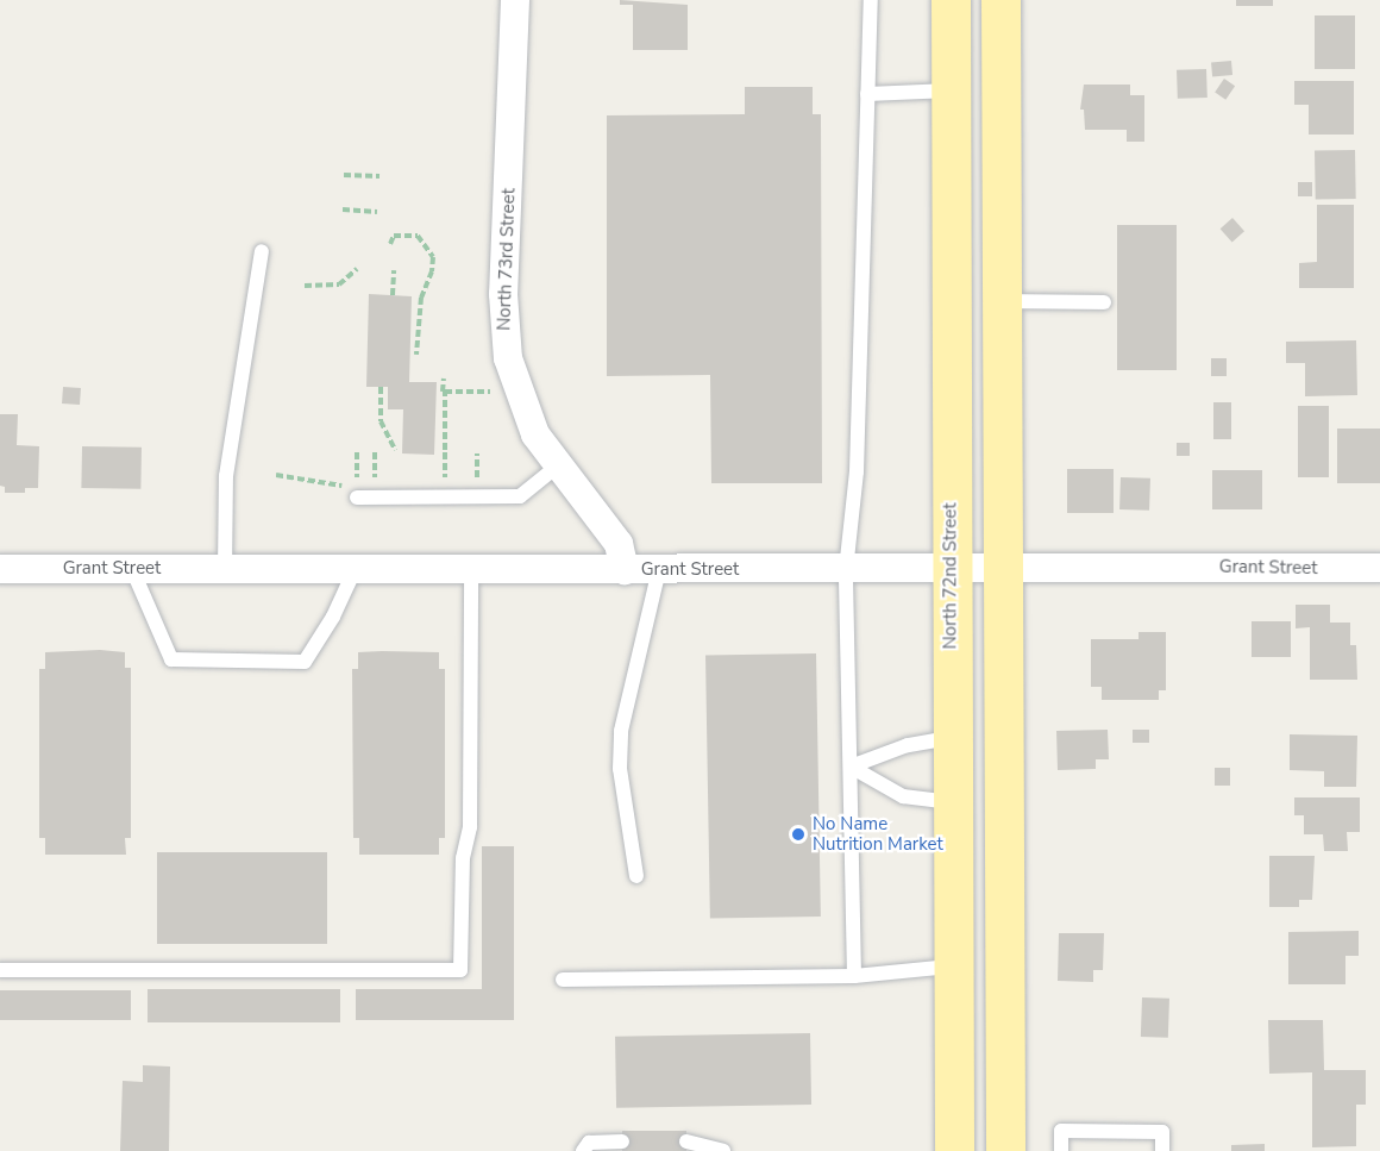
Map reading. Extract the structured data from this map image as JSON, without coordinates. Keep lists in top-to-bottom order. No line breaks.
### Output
{"streets":{"main road":["North 72nd Street"],"street":["North 73rd Street","Grant Street"]},"crossings":[["North 73rd Street","Grant Street"],["Grant Street","North 72nd Street"]],"places":["No Name Nutrition Market"]}
